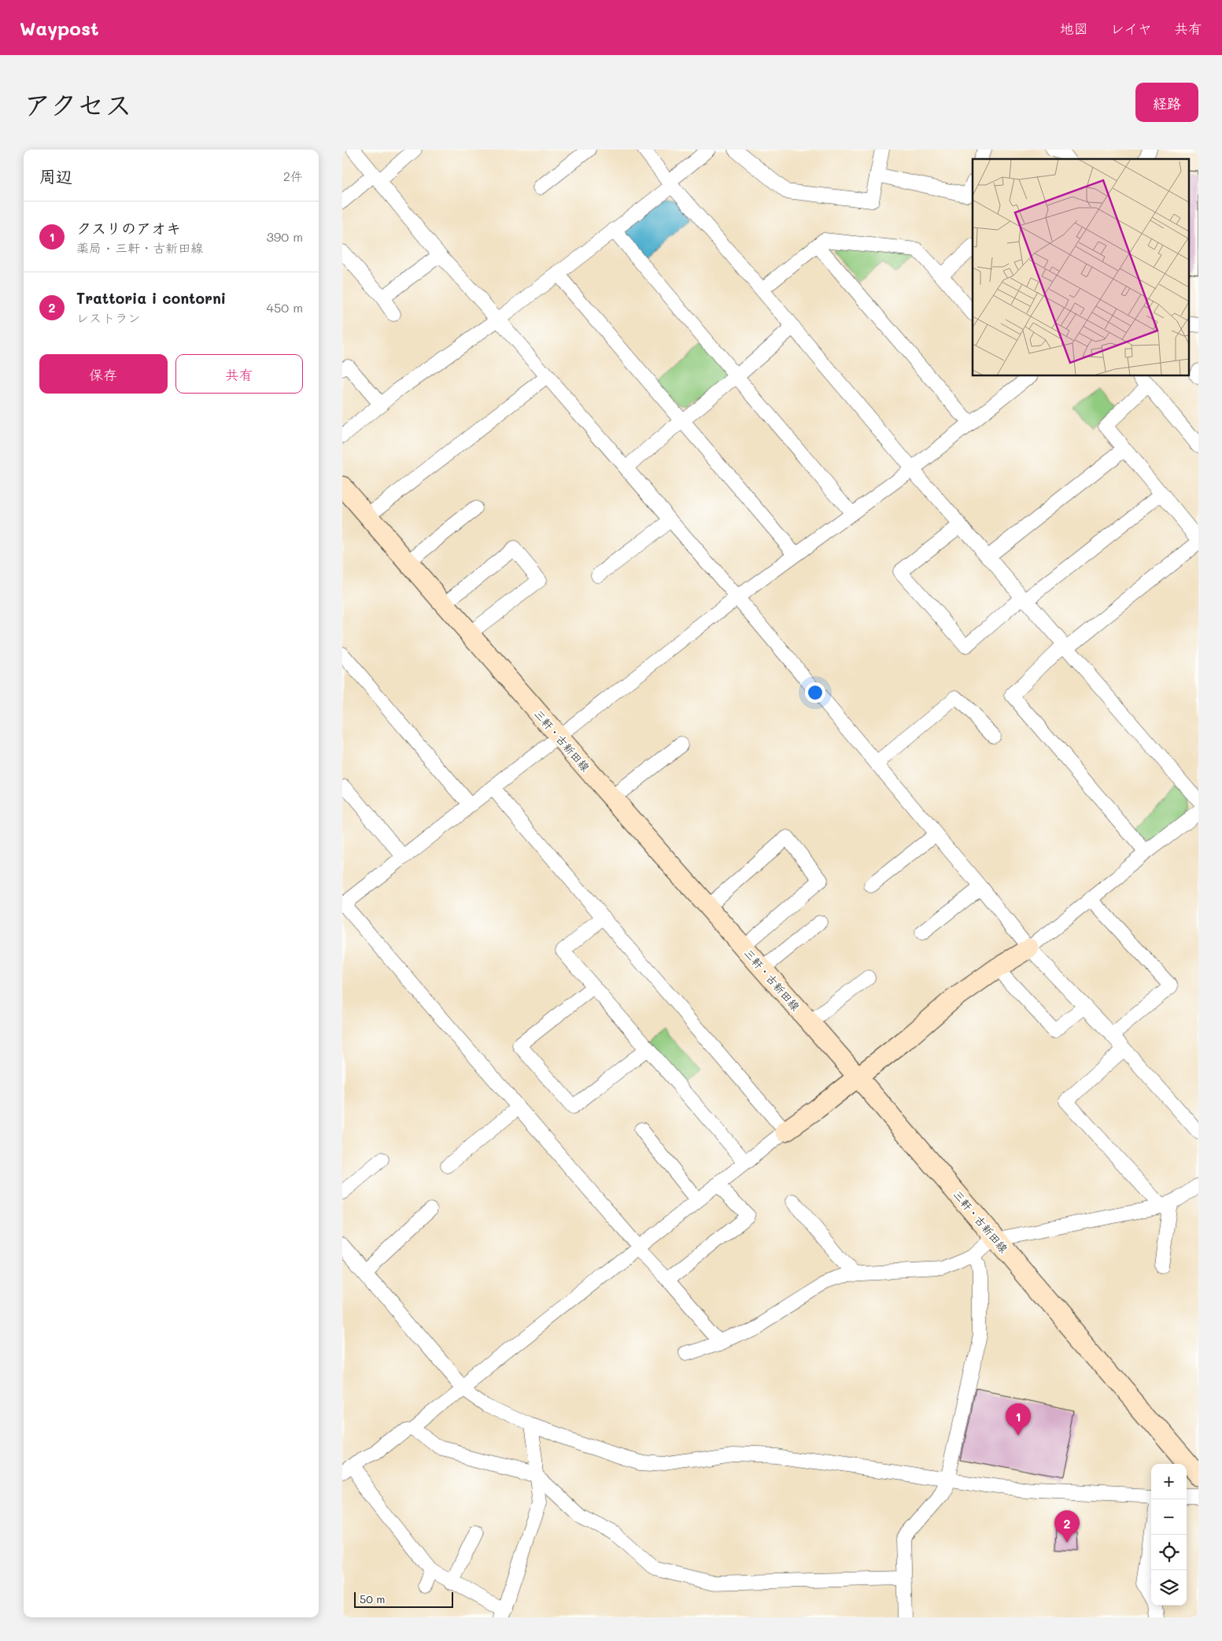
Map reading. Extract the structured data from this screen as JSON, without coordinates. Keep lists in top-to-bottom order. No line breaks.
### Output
{"streets":{"street":["三軒・古新田線"]},"scale_bar":"50 m","page":{"header":"Waypost","nav":["地図","レイヤ","共有"],"title":"アクセス","buttons":["経路",["保存","共有"]],"heading":["周辺","2件"],"list":[{"mark":"1","name":"クスリのアオキ","note":"薬局 · 三軒・古新田線","value":"390 m"},{"mark":"2","name":"Trattoria i contorni","note":"レストラン","value":"450 m"}],"pins":["1","2"],"map_buttons":["+","−"],"scale":"50 m"}}
